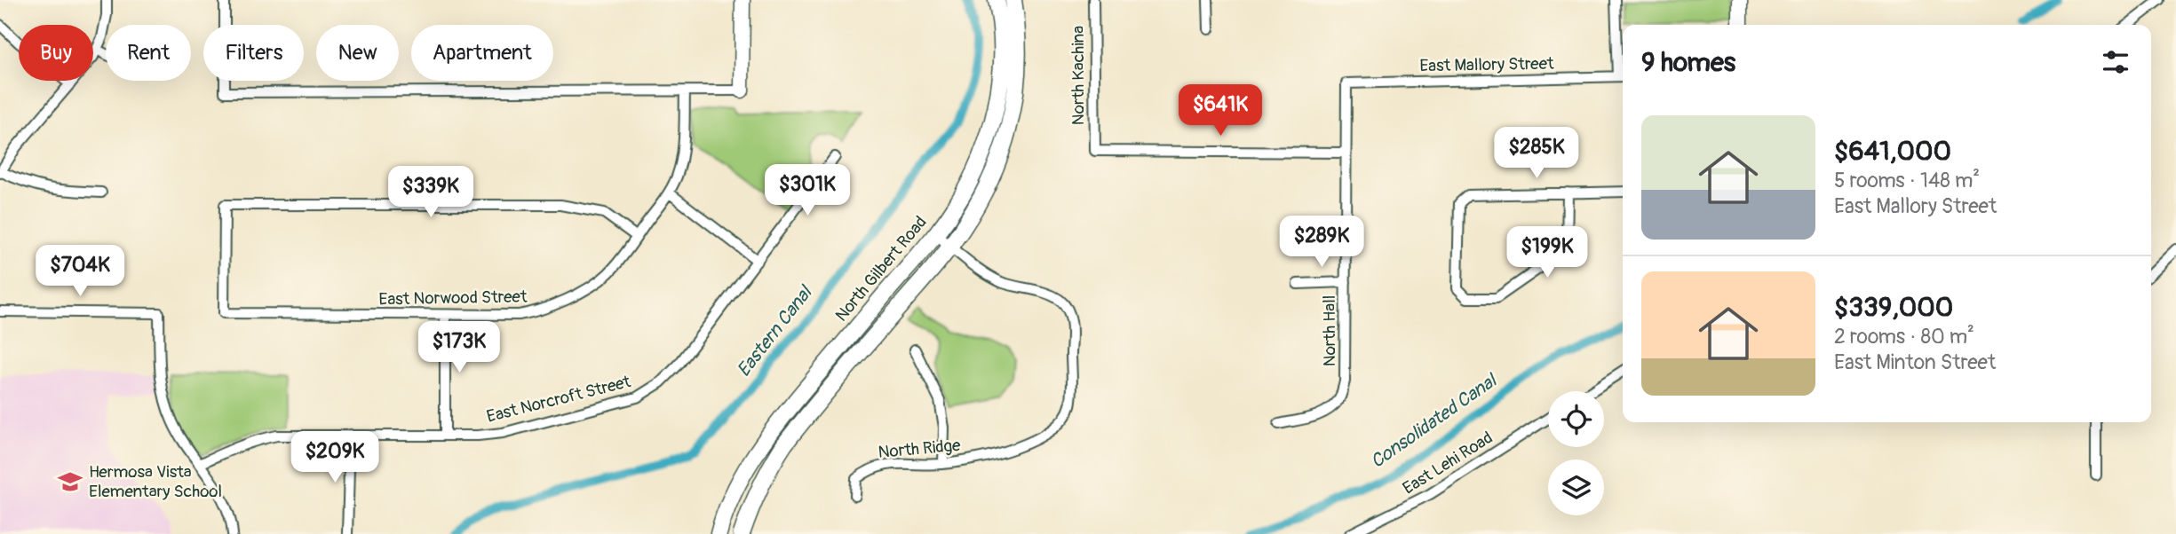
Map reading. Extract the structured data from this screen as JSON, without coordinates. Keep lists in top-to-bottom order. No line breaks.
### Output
{"streets":{"main road":["North Gilbert Road"],"street":["East Mallory Street","North Kachina","East Norwood Street","North Hall","East Norcroft Street","North Ridge","East Lehi Road"]},"crossings":[["East Mallory Street","North Hall"],["North Kachina","North Hall"],["North Gilbert Road","North Ridge"]],"water":["Eastern Canal","Consolidated Canal"],"places":{"school or university":["Hermosa Vista Elementary School"]},"page":{"chip":["Buy","Rent","Filters","New","Apartment"],"heading":"9 homes","price":["$641K","$285K","$301K","$339K","$289K","$199K","$704K","$173K","$209K"],"list":[{"name":"$641,000","note":"5 rooms · 148 m² · East Mallory Street"},{"name":"$339,000","note":"2 rooms · 80 m² · East Minton Street"}]}}
